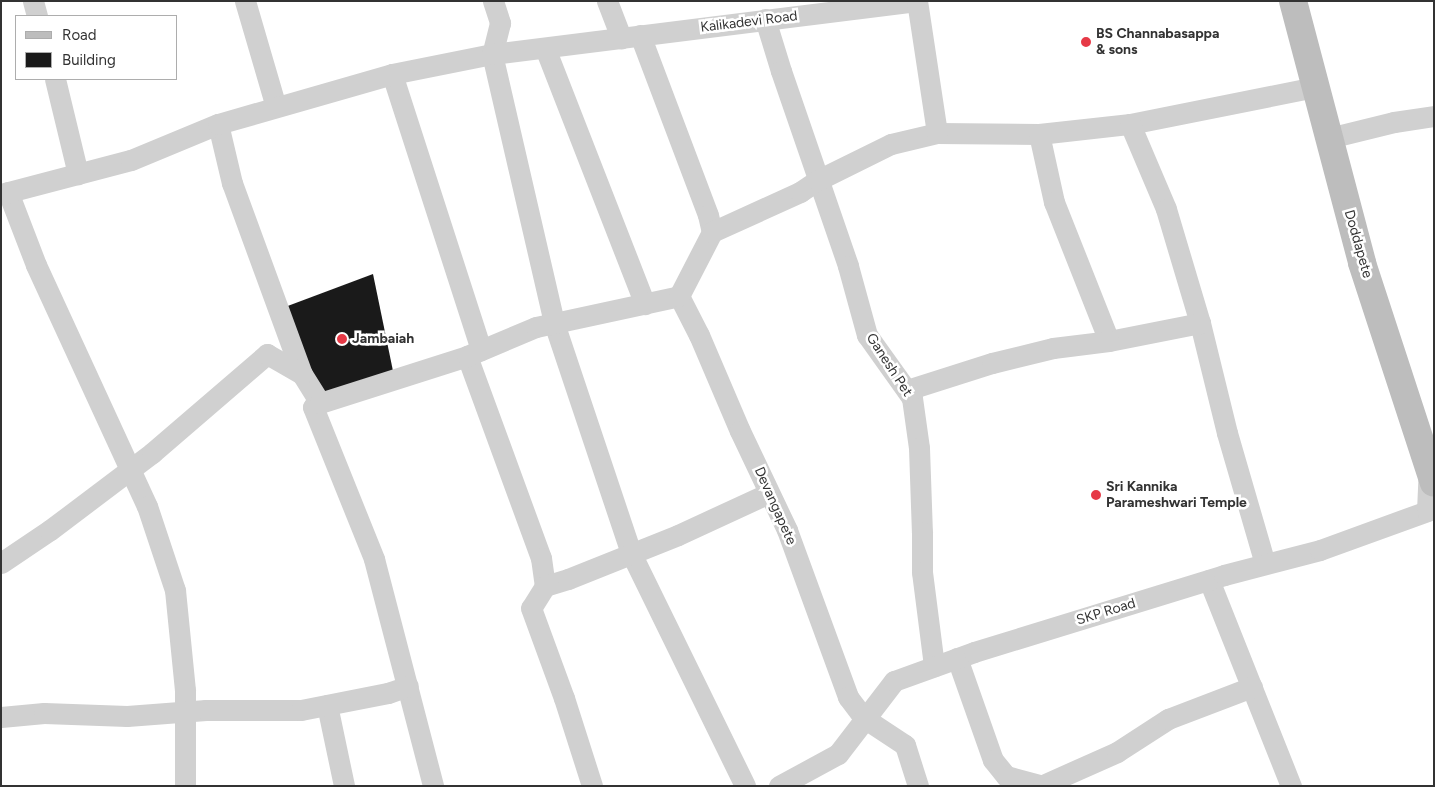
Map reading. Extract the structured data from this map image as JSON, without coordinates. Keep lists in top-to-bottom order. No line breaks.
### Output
{"streets":{"street":["Kalikadevi Road","Doddapete","Ganesh Pet","Devangapete","SKP Road"]},"crossings":[["Kalikadevi Road","Ganesh Pet"],["Doddapete","SKP Road"],["Ganesh Pet","SKP Road"],["Devangapete","SKP Road"]],"places":["BS Channabasappa & sons","Jambaiah","Sri Kannika Parameshwari Temple"],"legend":["Road","Building"]}
